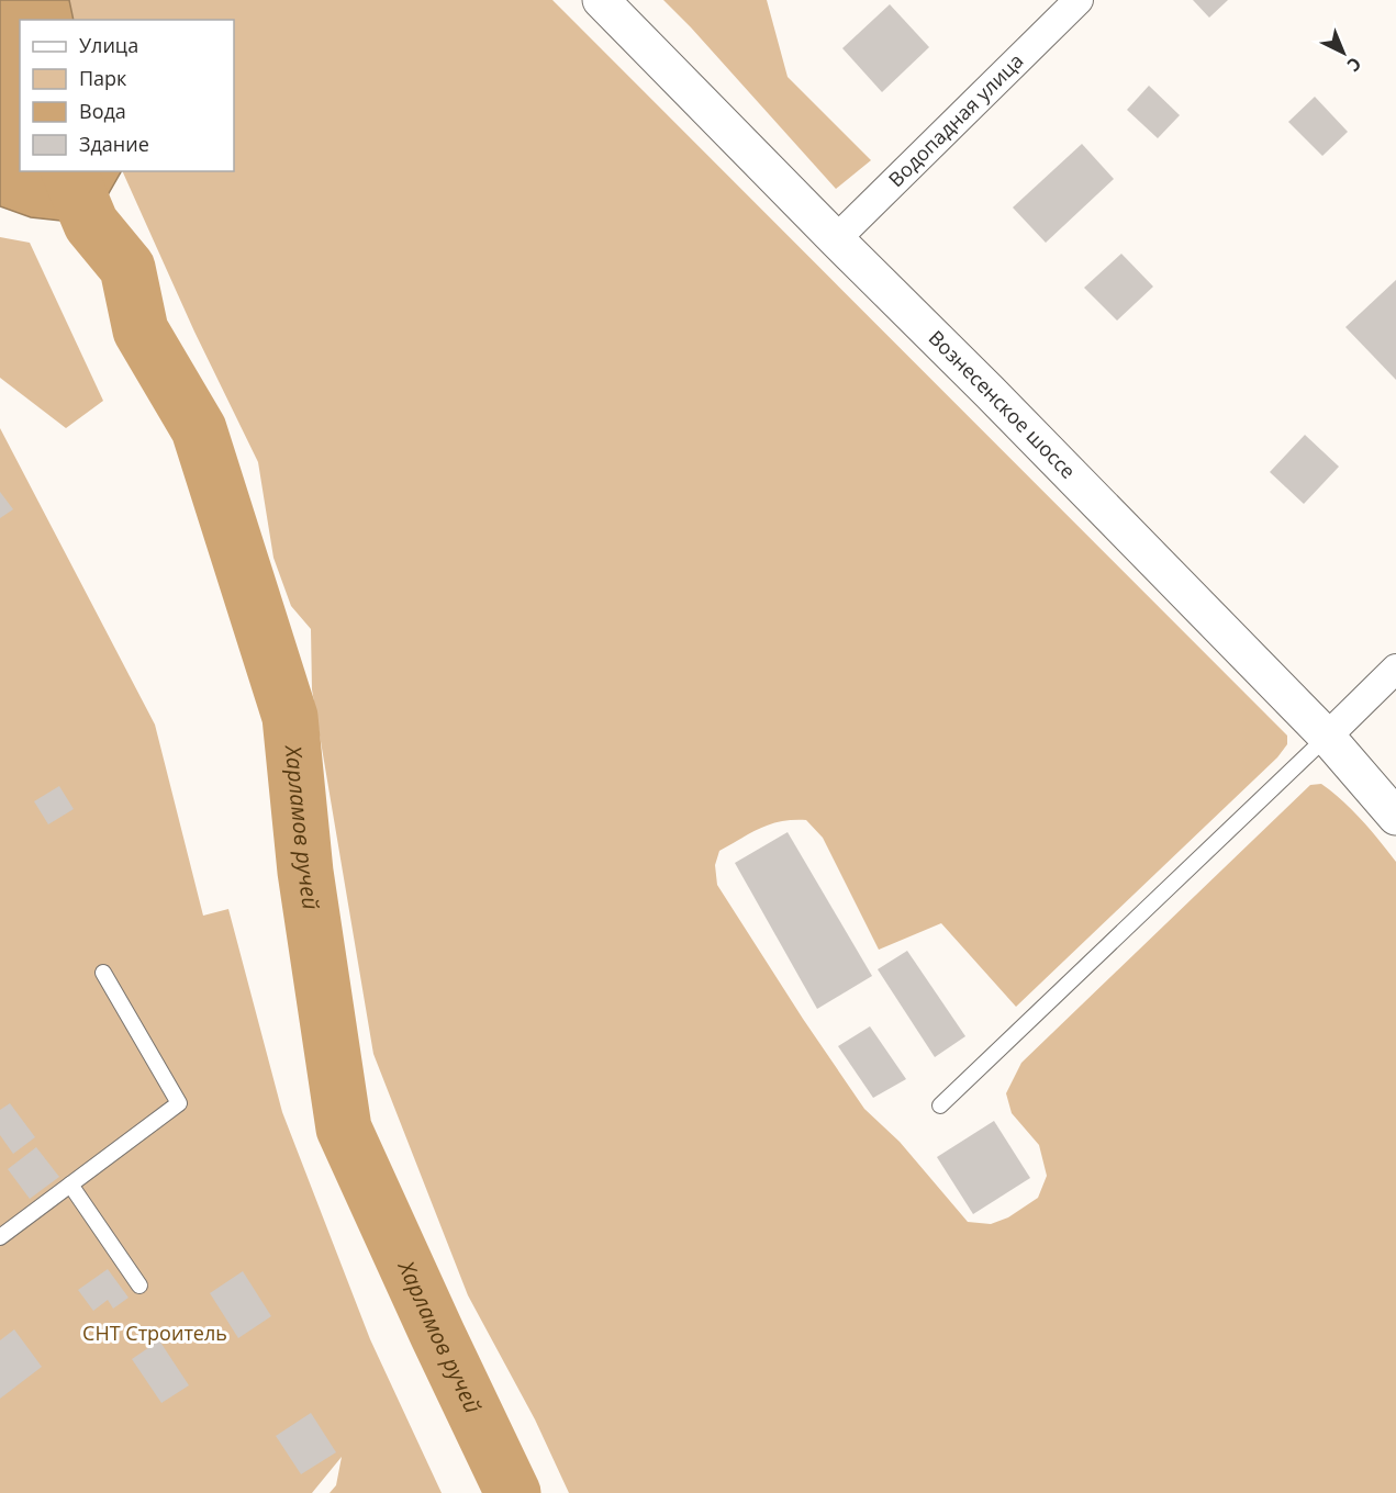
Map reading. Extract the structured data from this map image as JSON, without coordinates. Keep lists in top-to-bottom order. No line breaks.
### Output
{"streets":{"street":["Водопадная улица","Вознесенское шоссе"]},"crossings":[["Водопадная улица","Вознесенское шоссе"]],"water":["Харламов ручей"],"parks":["СНТ Строитель"],"legend":["Улица","Парк","Вода","Здание"],"north":"bottom right"}
